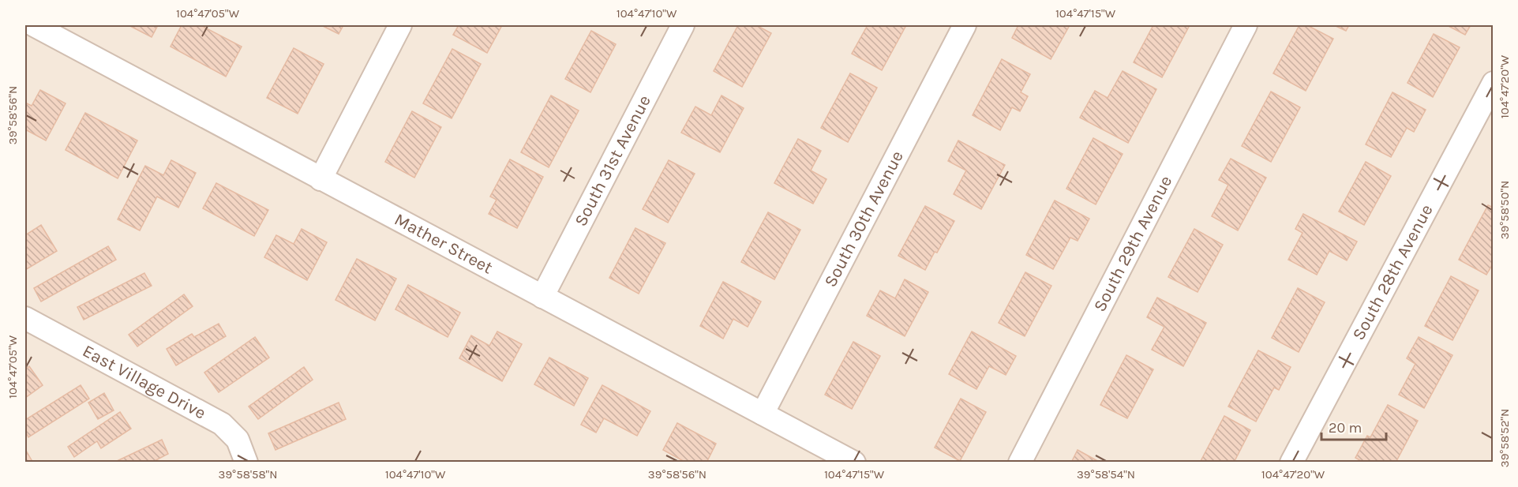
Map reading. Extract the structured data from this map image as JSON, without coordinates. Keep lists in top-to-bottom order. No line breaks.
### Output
{"streets":{"street":["South 31st Avenue","South 30th Avenue","South 29th Avenue","Mather Street","South 28th Avenue","East Village Drive"]},"crossings":[["South 31st Avenue","Mather Street"],["South 30th Avenue","Mather Street"]],"scale_bar":"20 m","coordinates":["104°47'05\"W","104°47'10\"W","104°47'15\"W","104°47'20\"W","39°58'56\"N","39°58'50\"N","39°58'52\"N","39°58'58\"N","39°58'54\"N"]}
